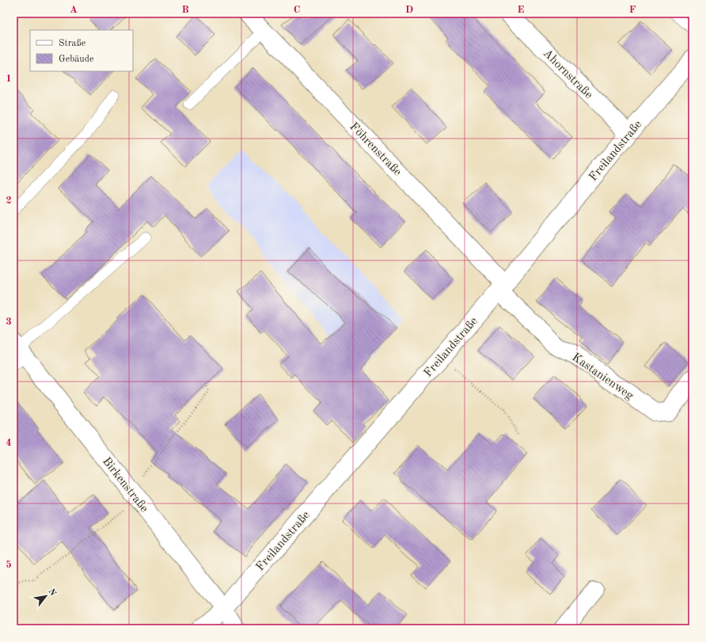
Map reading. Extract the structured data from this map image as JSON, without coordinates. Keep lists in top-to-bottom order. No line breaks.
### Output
{"streets":{"street":["Ahornstraße","Föhrenstraße","Freilandstraße","Kastanienweg","Birkenstraße"]},"crossings":[["Ahornstraße","Freilandstraße"],["Föhrenstraße","Freilandstraße"],["Föhrenstraße","Kastanienweg"],["Freilandstraße","Kastanienweg"],["Freilandstraße","Birkenstraße"]],"legend":["Straße","Gebäude"],"north":"top right","grid":{"columns":["A","B","C","D","E","F"],"rows":["1","2","3","4","5"]}}
